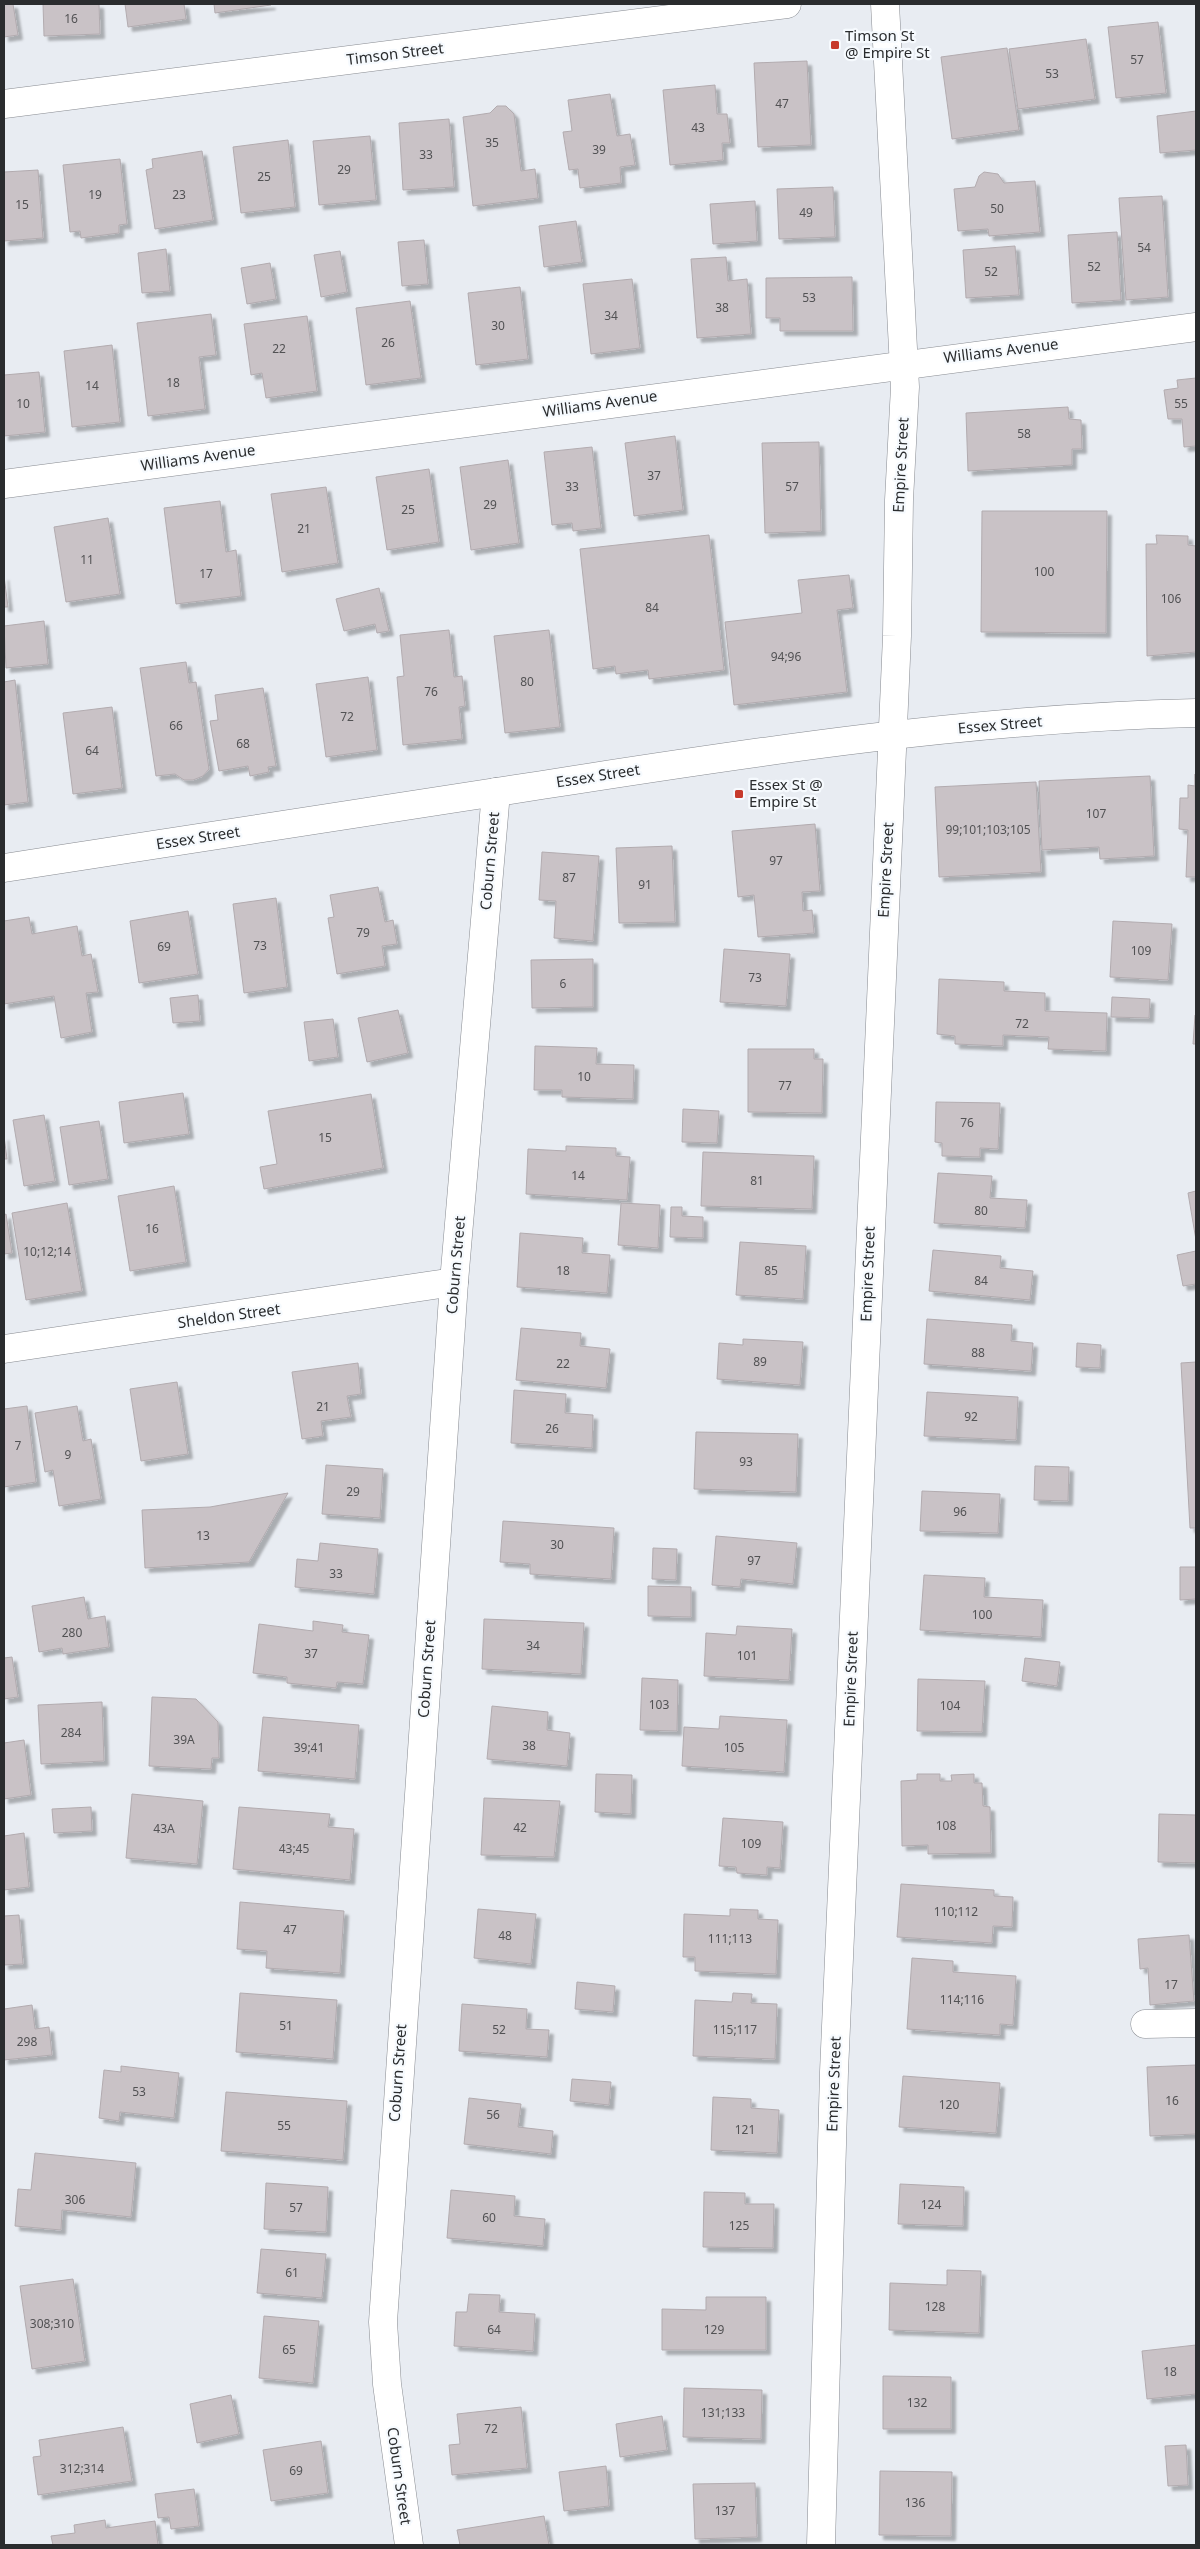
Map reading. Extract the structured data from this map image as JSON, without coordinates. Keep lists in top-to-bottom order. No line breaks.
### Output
{"streets":{"street":["Timson Street","Williams Avenue","Empire Street","Essex Street","Coburn Street","Sheldon Street"]},"crossings":[["Williams Avenue","Empire Street"],["Empire Street","Essex Street"],["Essex Street","Coburn Street"],["Coburn Street","Sheldon Street"]],"places":{"transit":["Timson St @ Empire St","Essex St @ Empire St"]},"house_numbers":["16","57","53","47","43","35","39","33","29","25","19","23","15","50","49","54","52","52","53","38","34","30","26","22","18","14","10","55","58","37","33","57","29","25","21","11","100","17","106","84","94;96","80","76","72","66","68","64","107","99;101;103;105","97","87","91","79","73","69","109","73","6","72","10","77","76","15","14","81","80","16","10;12;14","18","85","84","88","89","22","21","92","26","7","9","93","29","96","13","30","97","33","100","280","34","37","101","103","104","284","39A","38","39;41","105","108","42","43A","109","43;45","110;112","47","48","111;113","17","114;116","51","52","115;117","298","53","16","120","56","55","121","306","124","57","60","125","61","128","308;310","64","129","65","18","132","131;133","72","312;314","69","136","137"]}
